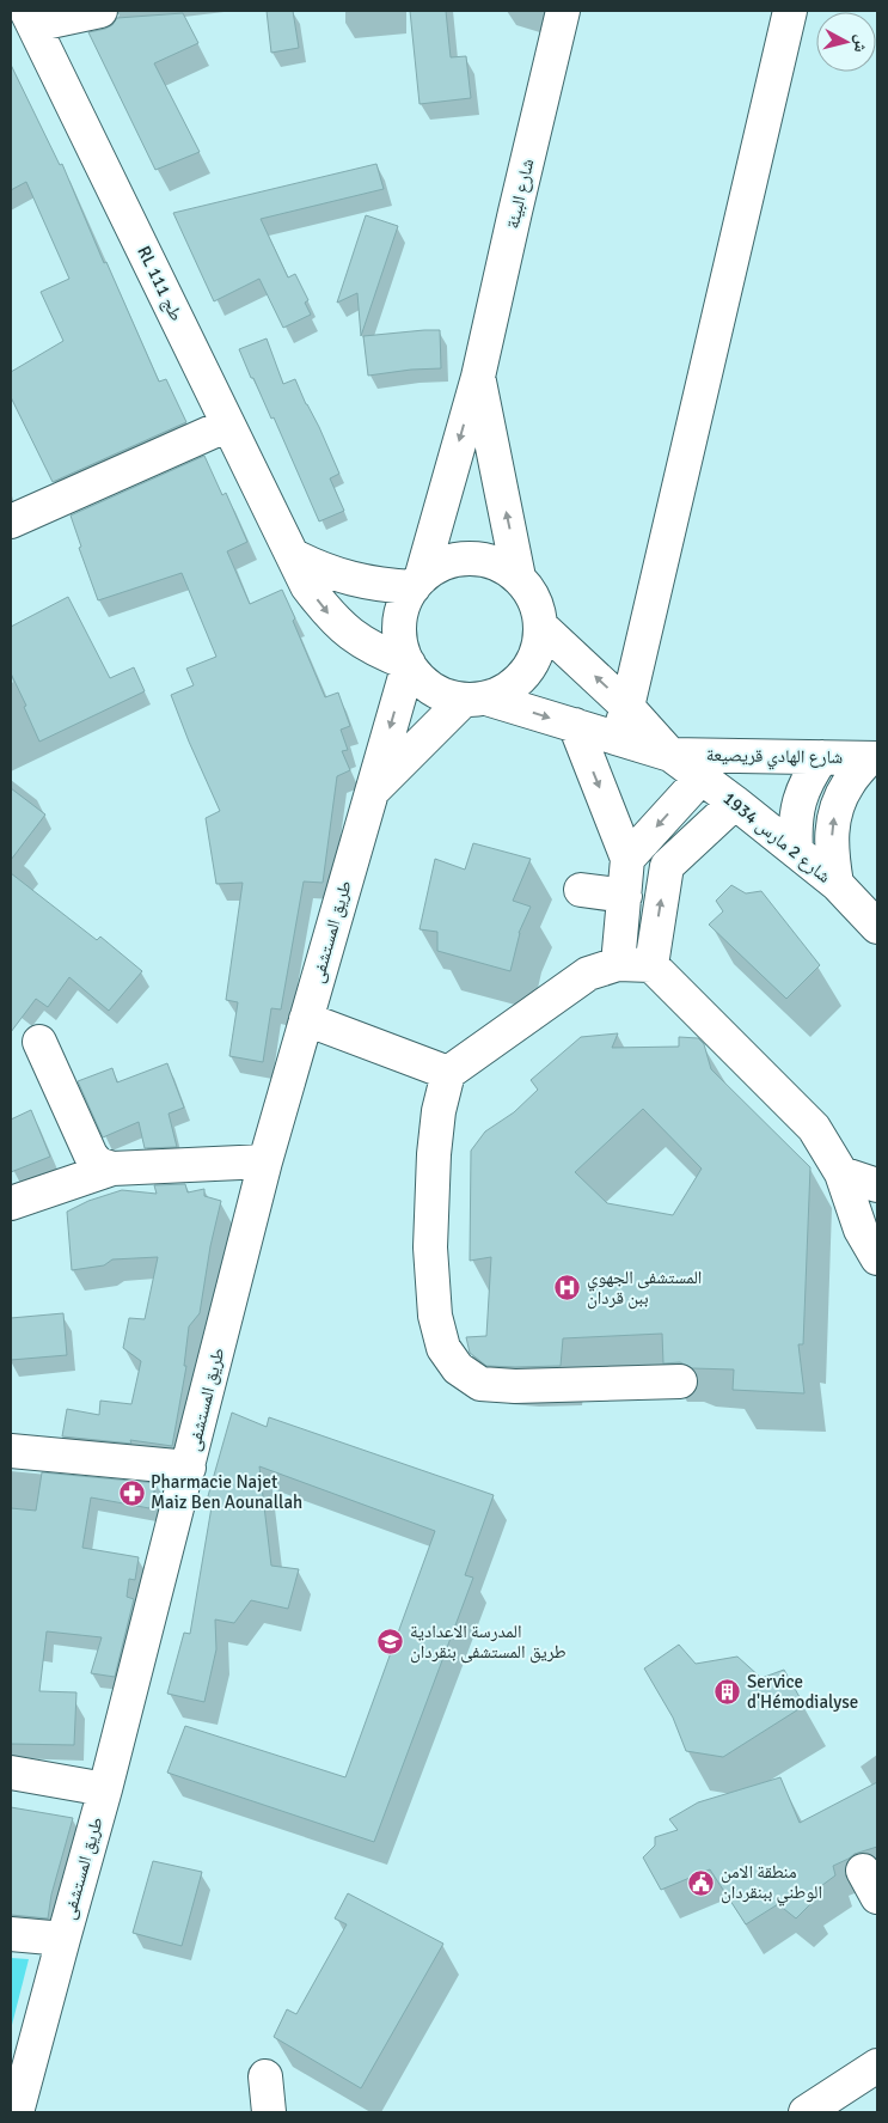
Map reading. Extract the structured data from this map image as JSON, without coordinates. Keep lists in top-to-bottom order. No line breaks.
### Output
{"streets":{"street":["شارع البيئة","RL طج 111","شارع الهادي قريصيعة","شارع 2 مارس 1934","طريق المستشفى"]},"crossings":[["شارع البيئة","RL طج 111"],["شارع البيئة","طريق المستشفى"],["RL طج 111","طريق المستشفى"],["شارع الهادي قريصيعة","شارع 2 مارس 1934"]],"places":{"hospital":["المستشفى الجهوي ببن قردان"],"pharmacy":["Pharmacie Najet Maiz Ben Aounallah"],"school or university":["المدرسة الاعدادية طريق المستشفى بنقردان"],"building":["Service d'Hémodialyse"],"public building":["منطقة الامن الوطني ببنقردان"]},"north":"right"}
